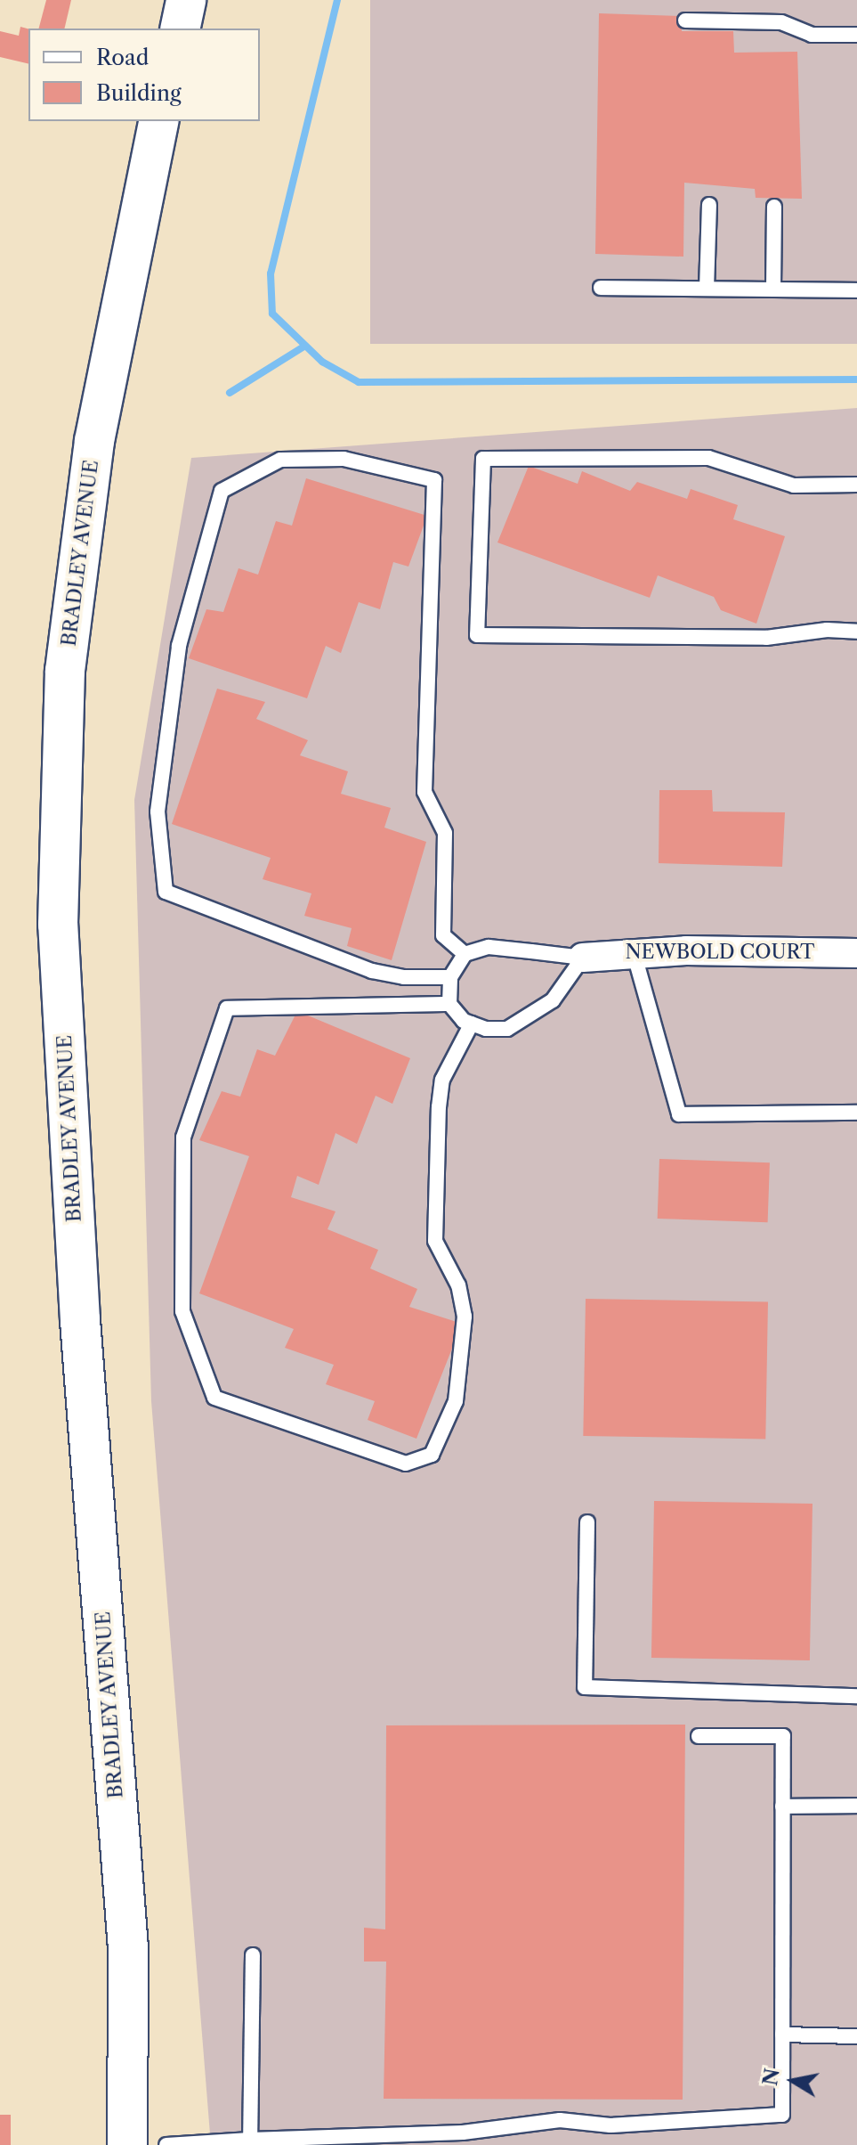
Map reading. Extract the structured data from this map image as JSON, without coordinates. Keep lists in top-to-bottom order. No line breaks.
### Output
{"streets":{"main road":["BRADLEY AVENUE"],"street":["NEWBOLD COURT"]},"legend":["Road","Building"],"north":"left"}
